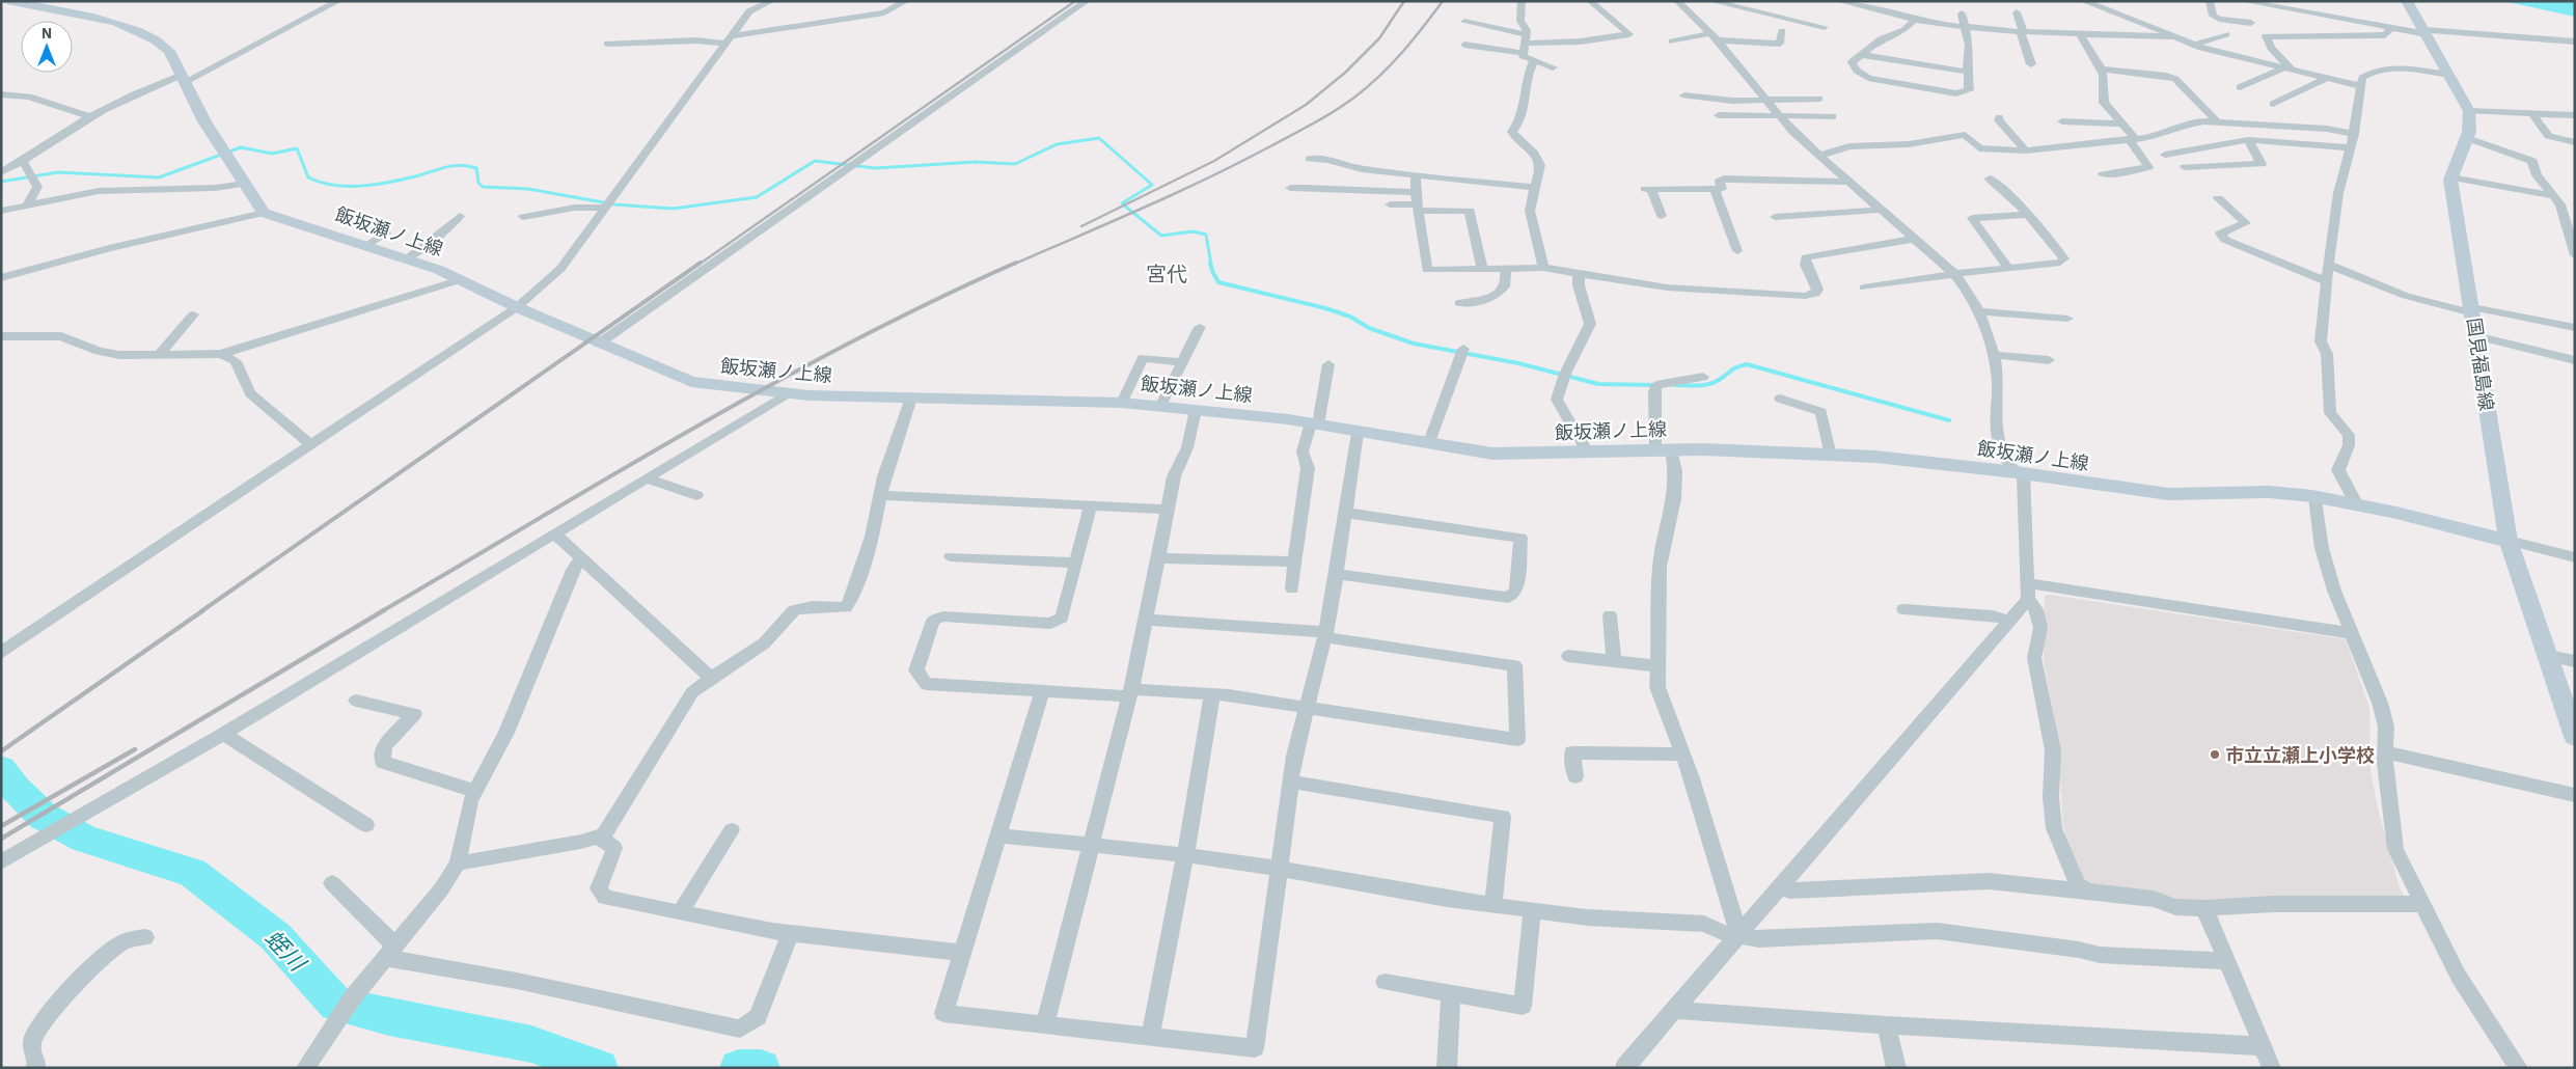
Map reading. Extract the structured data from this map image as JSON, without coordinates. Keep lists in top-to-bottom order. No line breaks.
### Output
{"streets":{"main road":["飯坂瀬ノ上線","国見福島線"]},"crossings":[["飯坂瀬ノ上線","国見福島線"]],"districts":["宮代"],"water":["蛭川"],"places":["市立立瀬上小学校"],"north":"top"}
